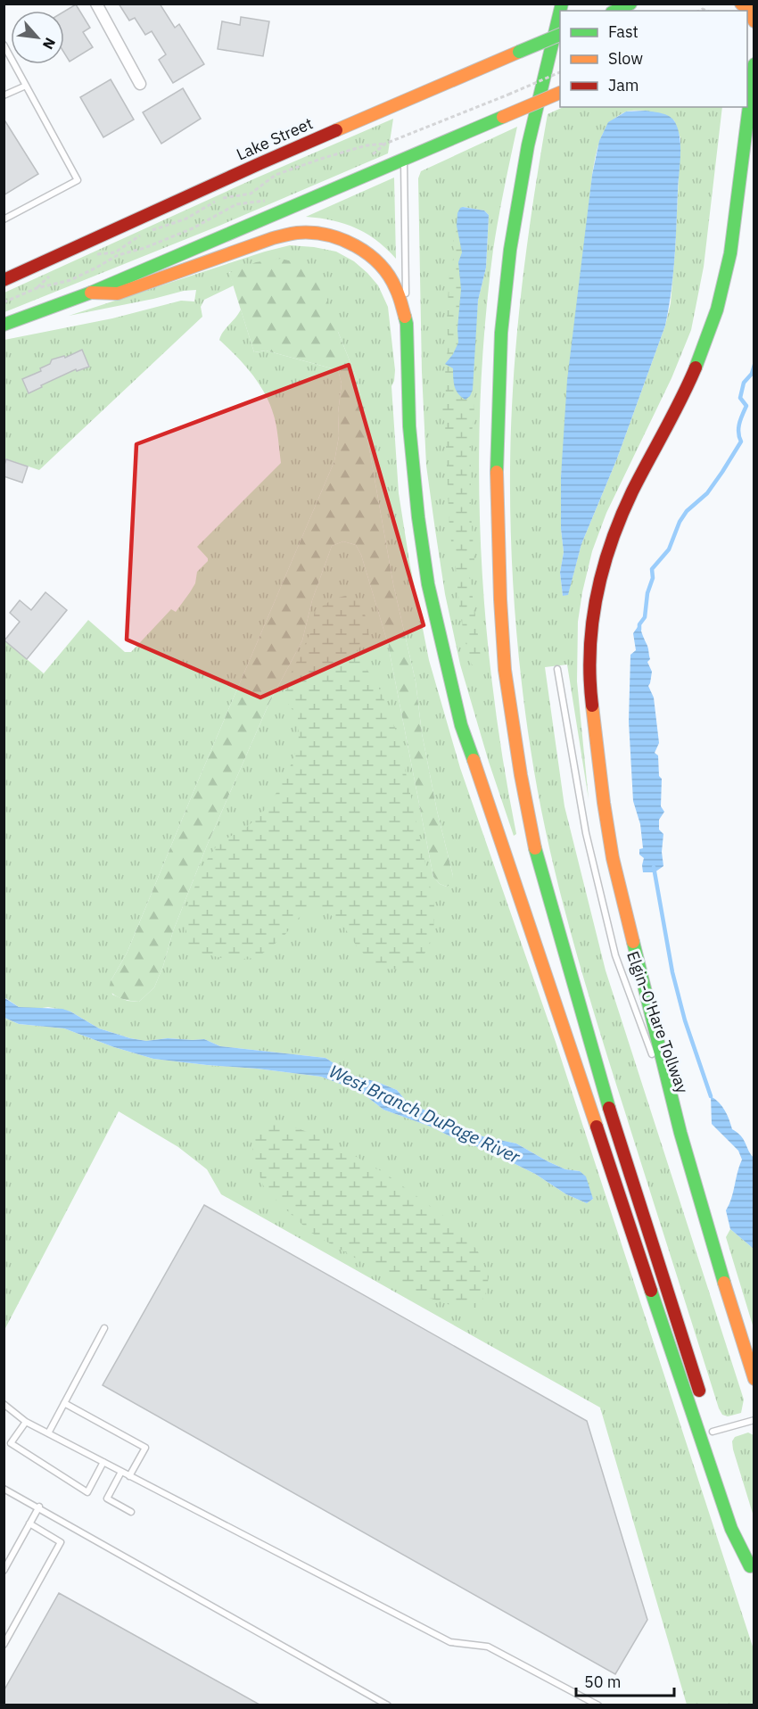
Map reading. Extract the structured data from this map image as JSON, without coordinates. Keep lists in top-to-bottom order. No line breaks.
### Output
{"streets":{"main road":["Lake Street","Elgin-O'Hare Tollway"]},"water":["West Branch DuPage River"],"legend":["Fast","Slow","Jam"],"scale_bar":"50 m","north":"bottom right"}
